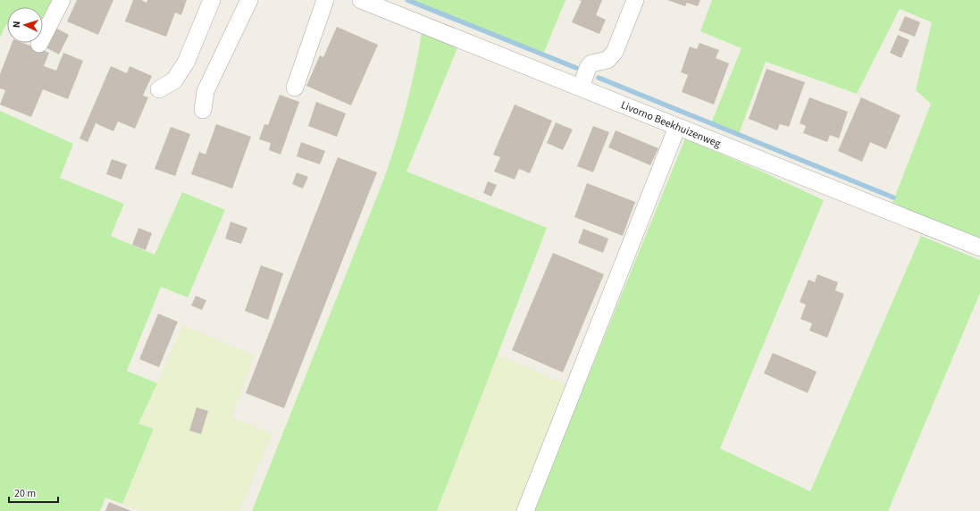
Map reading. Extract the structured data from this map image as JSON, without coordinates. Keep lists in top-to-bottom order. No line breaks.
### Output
{"streets":{"street":["Livorno Beekhuizenweg"]},"scale_bar":"20 m","north":"left"}
